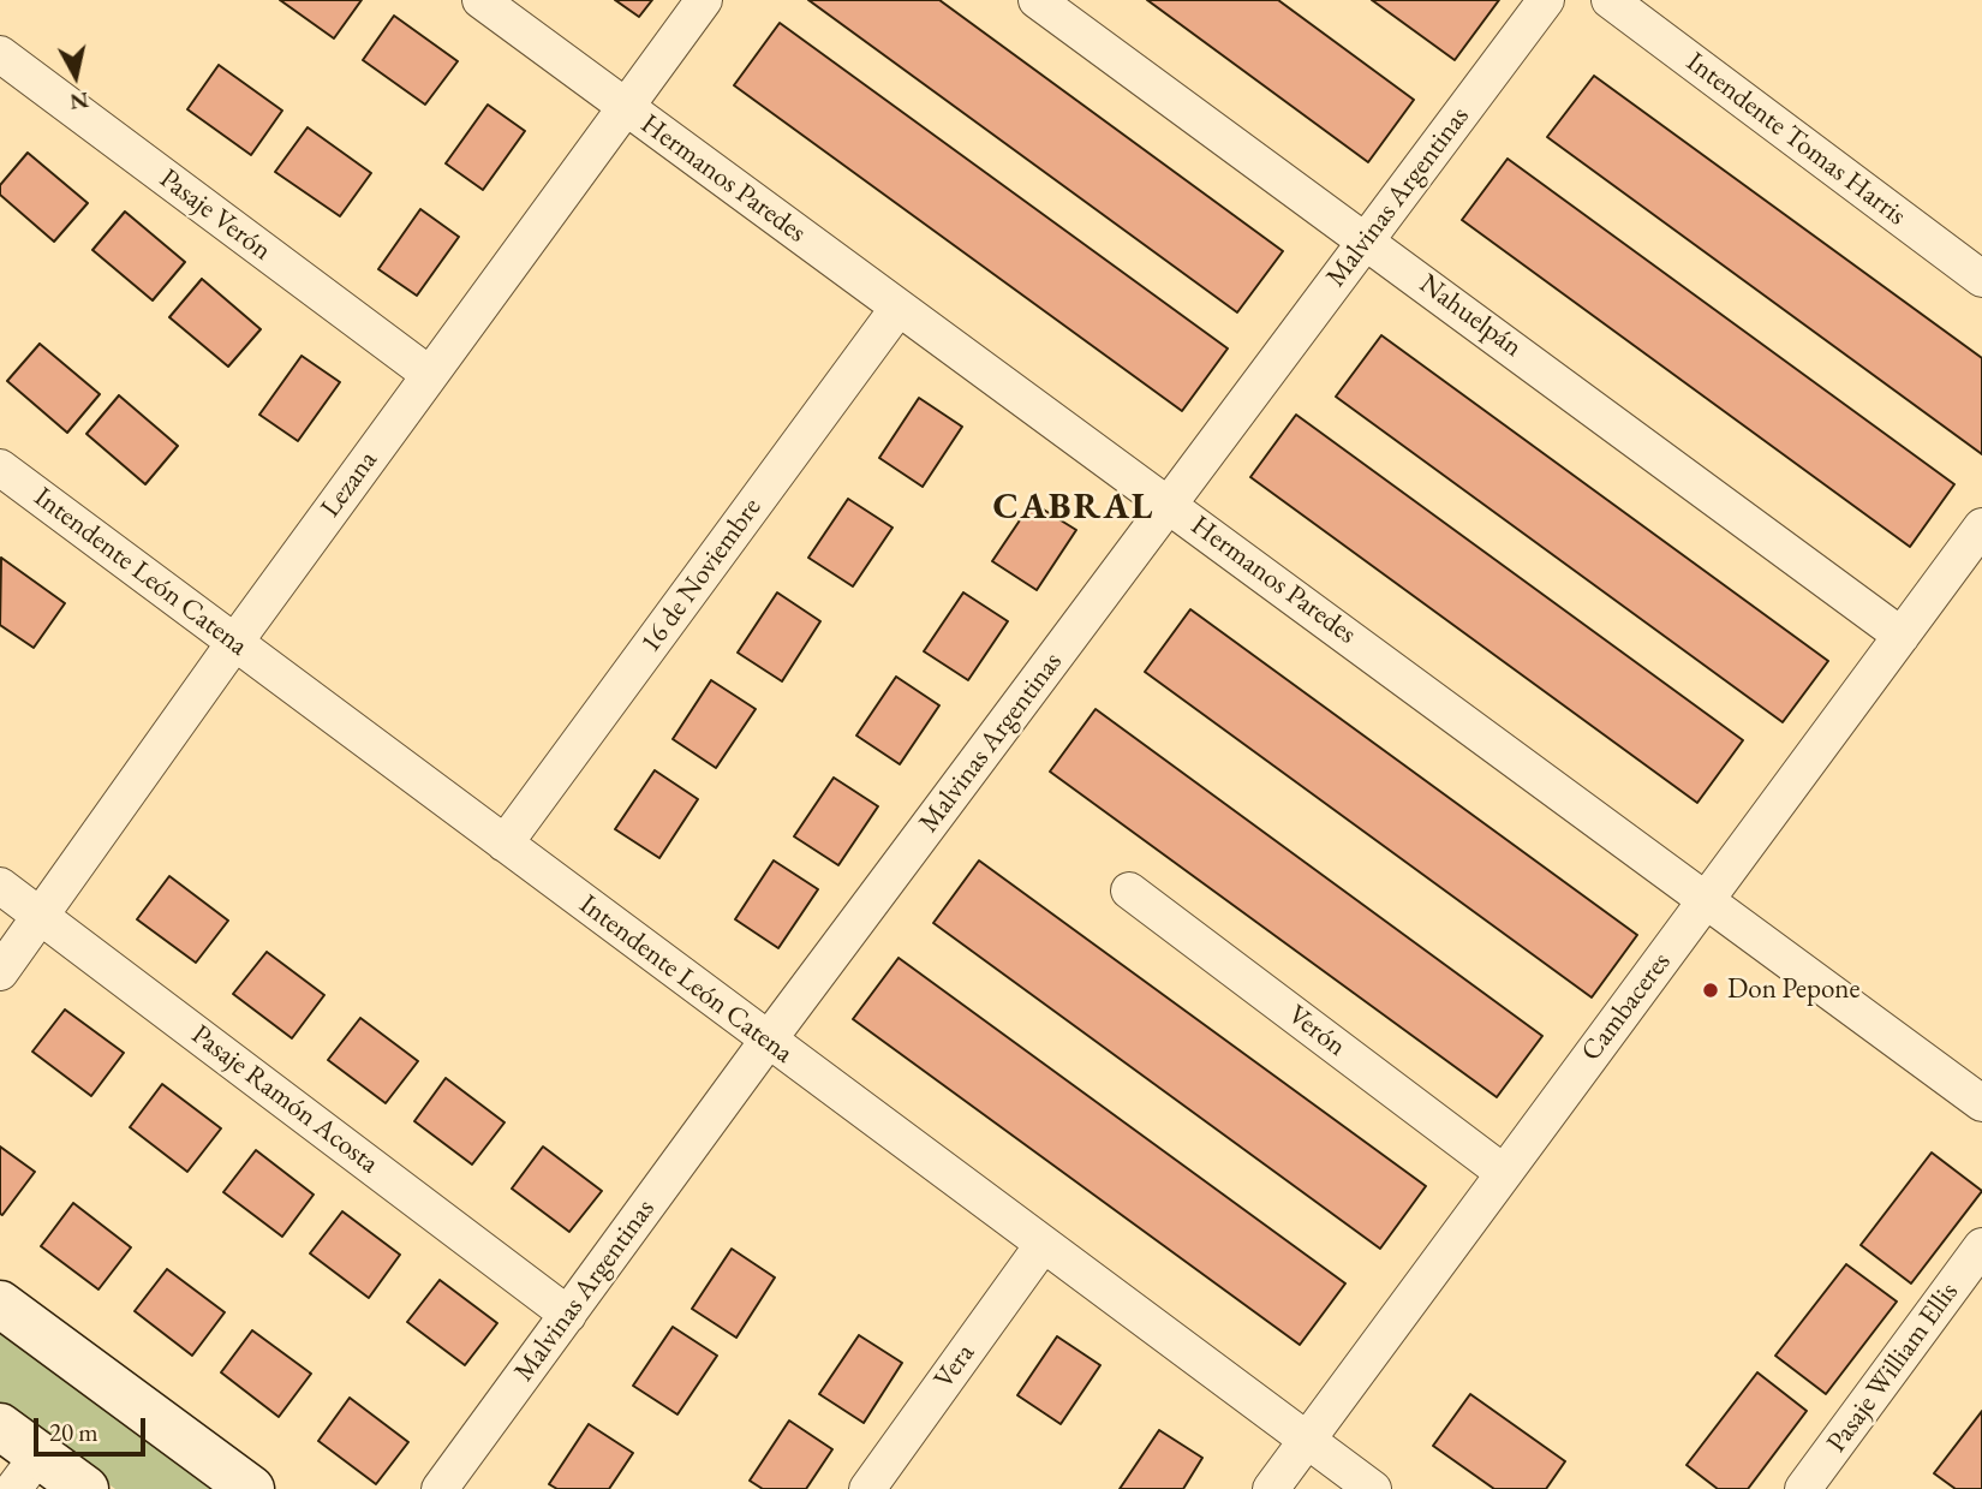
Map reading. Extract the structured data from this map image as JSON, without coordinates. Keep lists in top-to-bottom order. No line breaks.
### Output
{"streets":{"street":["Intendente Tomas Harris","Hermanos Paredes","Malvinas Argentinas","Pasaje Verón","Nahuelpán","Lezana","Intendente León Catena","16 de Noviembre","Cambaceres","Verón","Pasaje Ramón Acosta","Vera","Pasaje William Ellis"]},"crossings":[["Hermanos Paredes","Malvinas Argentinas"],["Hermanos Paredes","Lezana"],["Hermanos Paredes","16 de Noviembre"],["Hermanos Paredes","Cambaceres"],["Malvinas Argentinas","Nahuelpán"],["Malvinas Argentinas","Intendente León Catena"],["Malvinas Argentinas","Pasaje Ramón Acosta"],["Pasaje Verón","Lezana"],["Nahuelpán","Cambaceres"],["Lezana","Intendente León Catena"],["Lezana","Pasaje Ramón Acosta"],["Intendente León Catena","16 de Noviembre"],["Intendente León Catena","Cambaceres"],["Intendente León Catena","Vera"],["Cambaceres","Verón"]],"districts":["CABRAL"],"places":["Don Pepone"],"scale_bar":"20 m","north":"bottom"}
